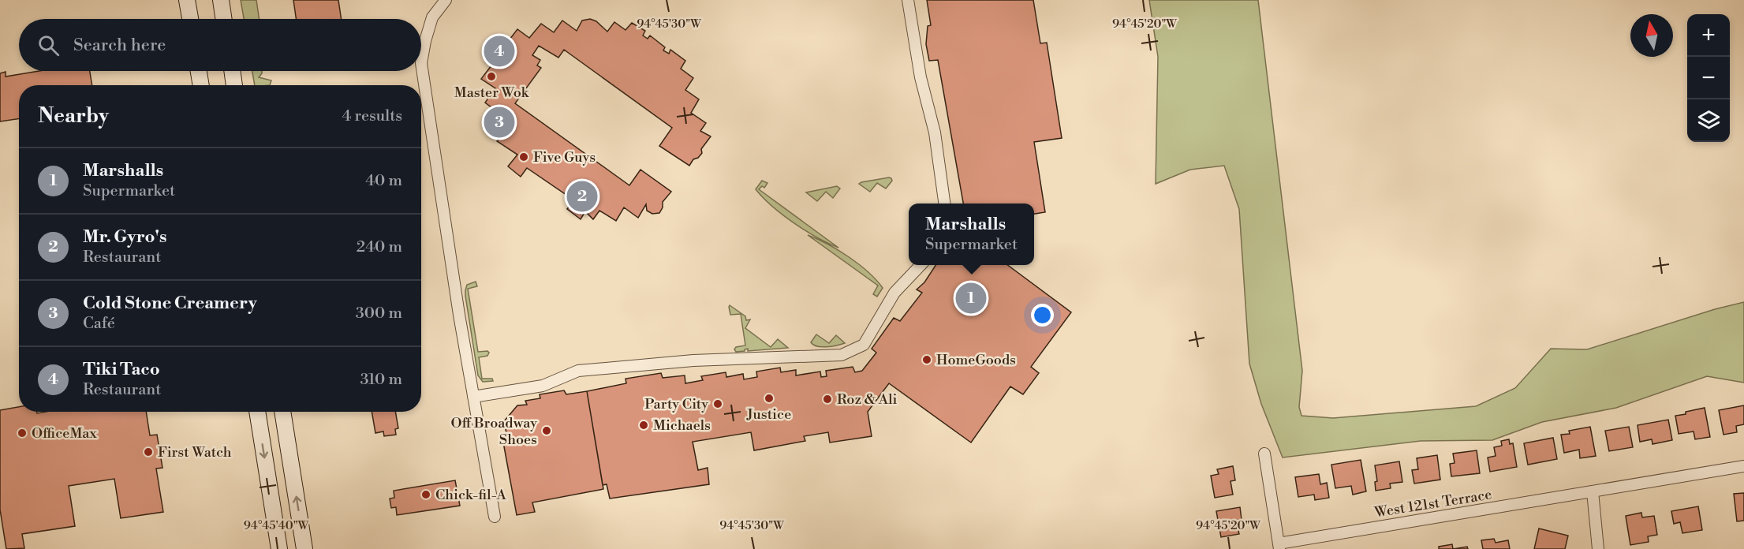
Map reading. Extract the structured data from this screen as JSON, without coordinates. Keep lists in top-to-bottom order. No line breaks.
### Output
{"streets":{"street":["West 121st Terrace"]},"places":["Master Wok","Five Guys","HomeGoods","Justice","Roz & Ali","Party City","Michaels","Off Broadway Shoes","OfficeMax","First Watch","Chick-fil-A"],"north":"top","page":{"map_buttons":["+","−"],"search":"Search here","pins":["4","3","2","1"],"heading":["Nearby","4 results"],"list":[{"mark":"1","name":"Marshalls","note":"Supermarket","value":"40 m"},{"mark":"2","name":"Mr. Gyro's","note":"Restaurant","value":"240 m"},{"mark":"3","name":"Cold Stone Creamery","note":"Café","value":"300 m"},{"mark":"4","name":"Tiki Taco","note":"Restaurant","value":"310 m"}],"popup":["Marshalls","Supermarket"]},"coordinates":["94°45'30\"W","94°45'20\"W","94°45'40\"W"]}
